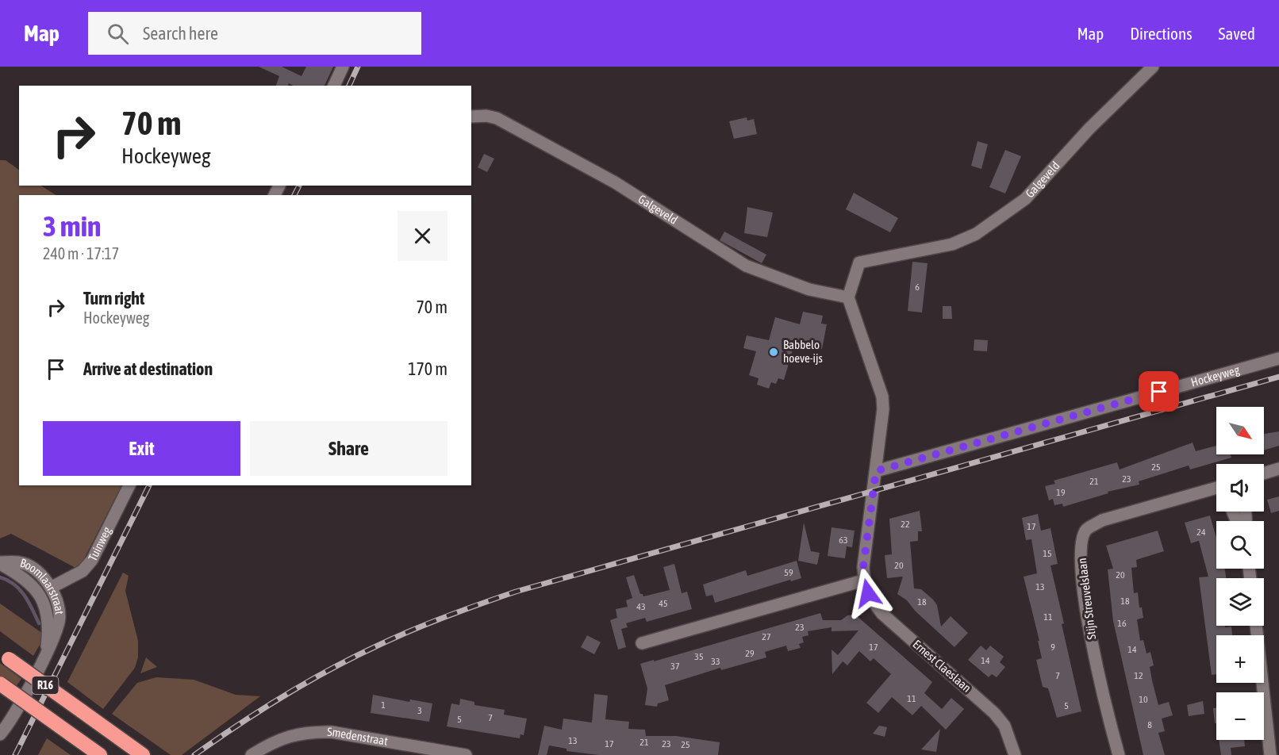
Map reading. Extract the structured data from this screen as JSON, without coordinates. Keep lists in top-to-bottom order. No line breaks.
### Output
{"streets":{"highway":["R16"],"street":["Galgeveld","Hockeyweg","Tuinweg","Boomlaarstraat","Stijn Streuvelslaan","Ernest Claeslaan","Smedenstraat"]},"crossings":[["Hockeyweg","Ernest Claeslaan"],["Tuinweg","Boomlaarstraat"]],"places":["Babbelo hoeve-ijs"],"house_numbers":["6","25","23","21","19","22","17","24","63","15","20","59","20","13","18","18","45","43","11","16","23","27","17","9","14","29","35","14","33","37","7","12","11","10","1","5","3","7","5","8","13","21","17","23","25"],"north":"bottom right","page":{"header":"Map","search":"Search here","nav":["Map","Directions","Saved"],"turn":["70 m","Hockeyweg"],"heading":["3 min","240 m · 17:17"],"list":[{"name":"Turn right","note":"Hockeyweg","value":"70 m"},{"name":"Arrive at destination","value":"170 m"}],"map_buttons":["+","−"],"buttons":["Exit","Share"]}}
